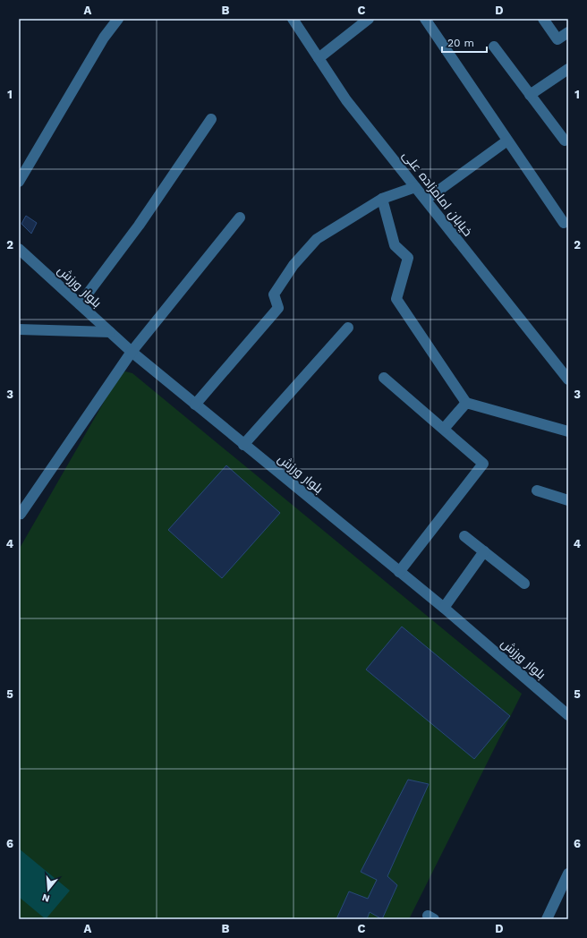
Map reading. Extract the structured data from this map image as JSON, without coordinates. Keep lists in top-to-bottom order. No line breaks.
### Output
{"streets":{"street":["خیابان امامزاده علی","بلوار ورزش"]},"scale_bar":"20 m","north":"bottom","grid":{"columns":["A","B","C","D"],"rows":["1","2","3","4","5","6"]}}
